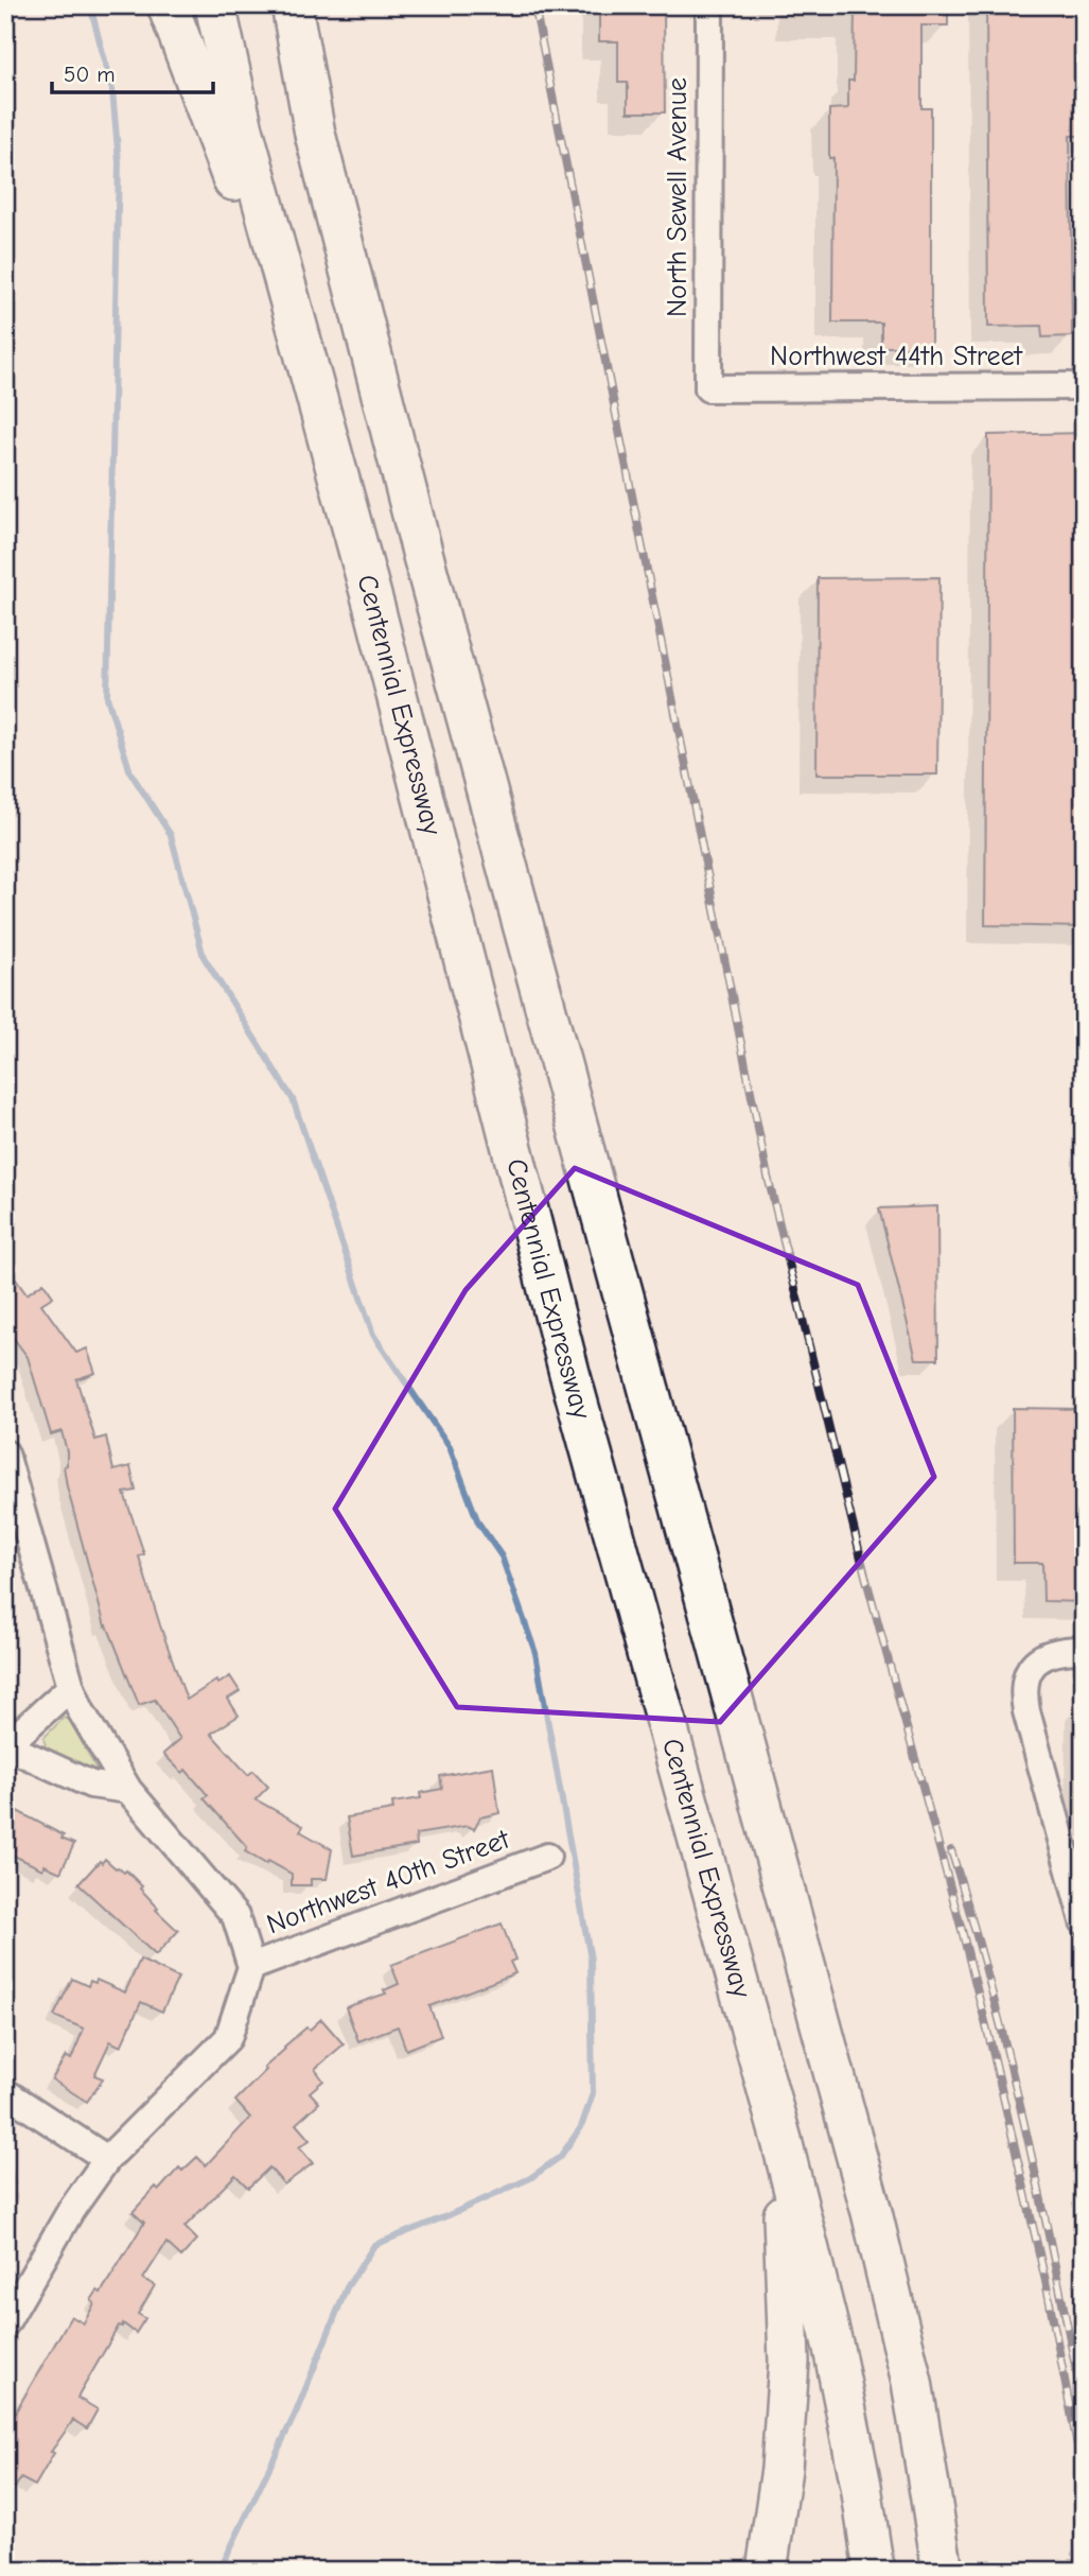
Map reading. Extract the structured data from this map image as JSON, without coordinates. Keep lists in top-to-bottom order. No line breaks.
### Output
{"streets":{"highway":["Centennial Expressway"],"street":["North Sewell Avenue","Northwest 44th Street","Northwest 40th Street"]},"crossings":[["North Sewell Avenue","Northwest 44th Street"]],"scale_bar":"50 m"}
